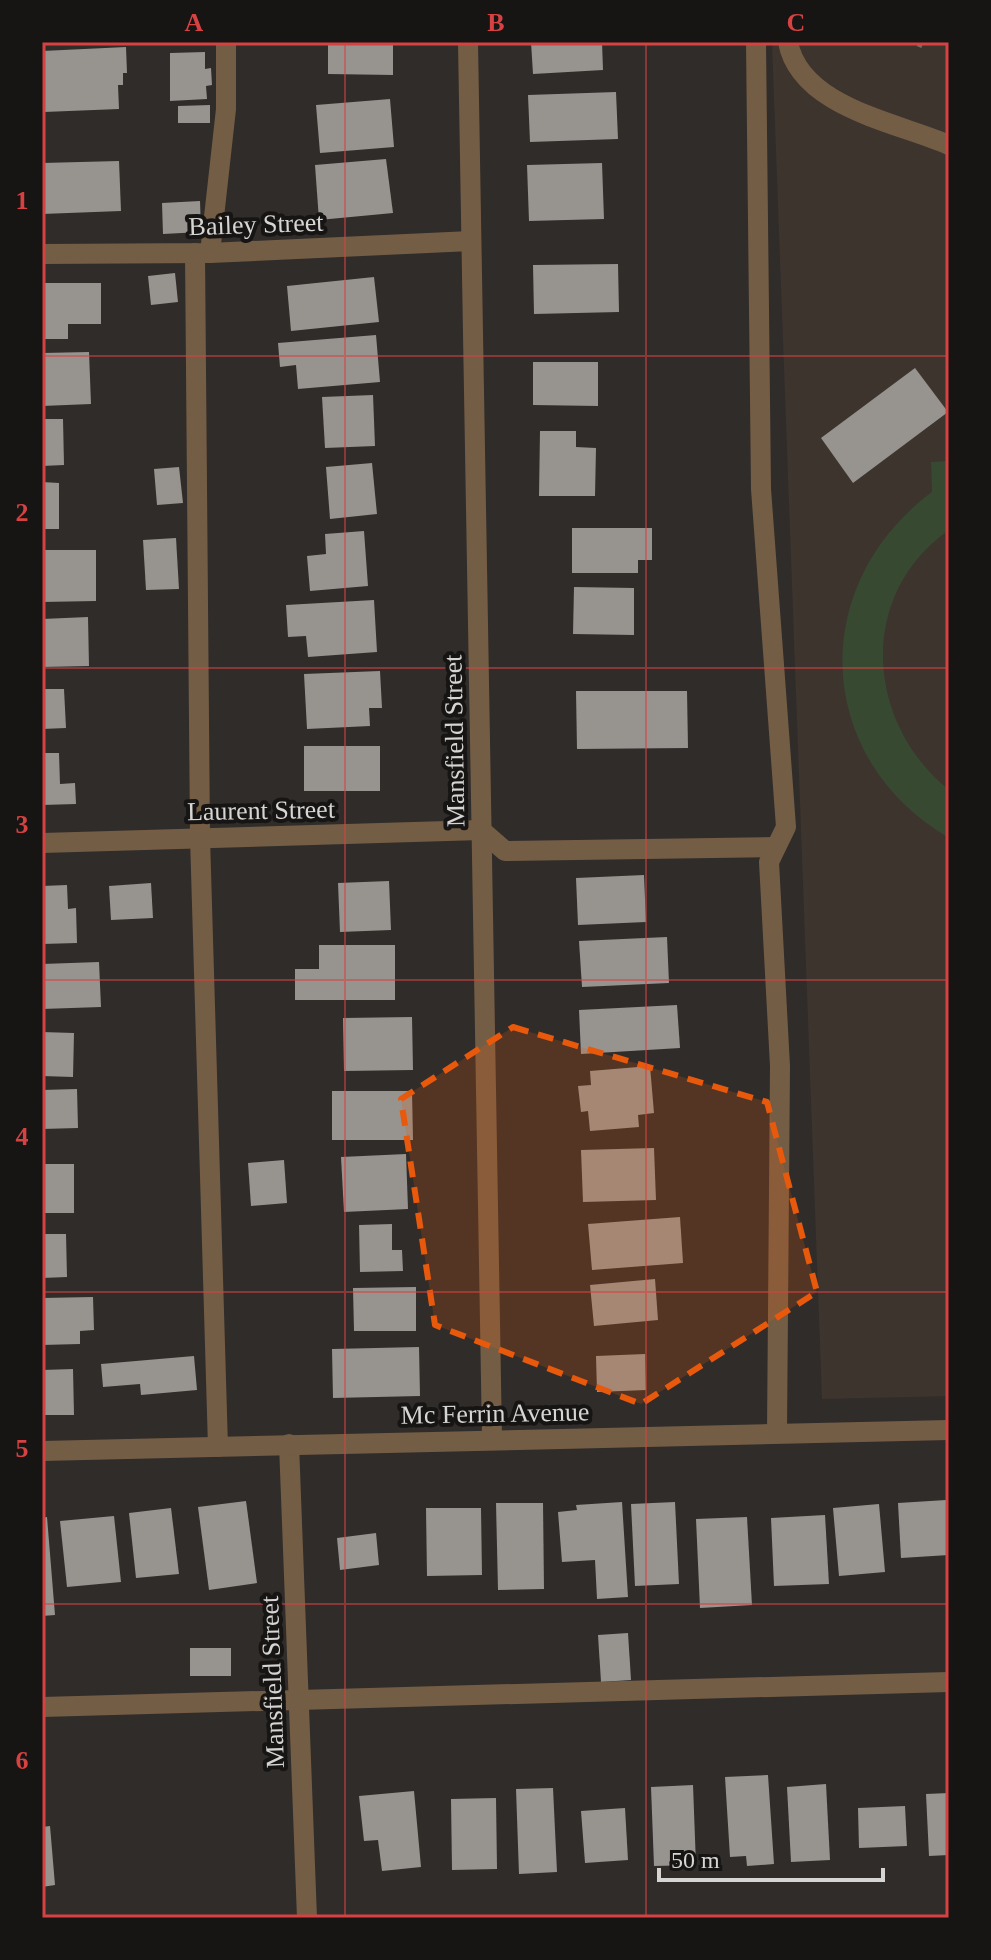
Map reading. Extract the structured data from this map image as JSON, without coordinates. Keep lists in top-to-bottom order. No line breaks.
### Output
{"streets":{"street":["Bailey Street","Mansfield Street","Laurent Street","Mc Ferrin Avenue"]},"crossings":[["Bailey Street","Mansfield Street"],["Mansfield Street","Laurent Street"],["Mansfield Street","Mc Ferrin Avenue"]],"scale_bar":"50 m","grid":{"columns":["A","B","C"],"rows":["1","2","3","4","5","6"]}}
